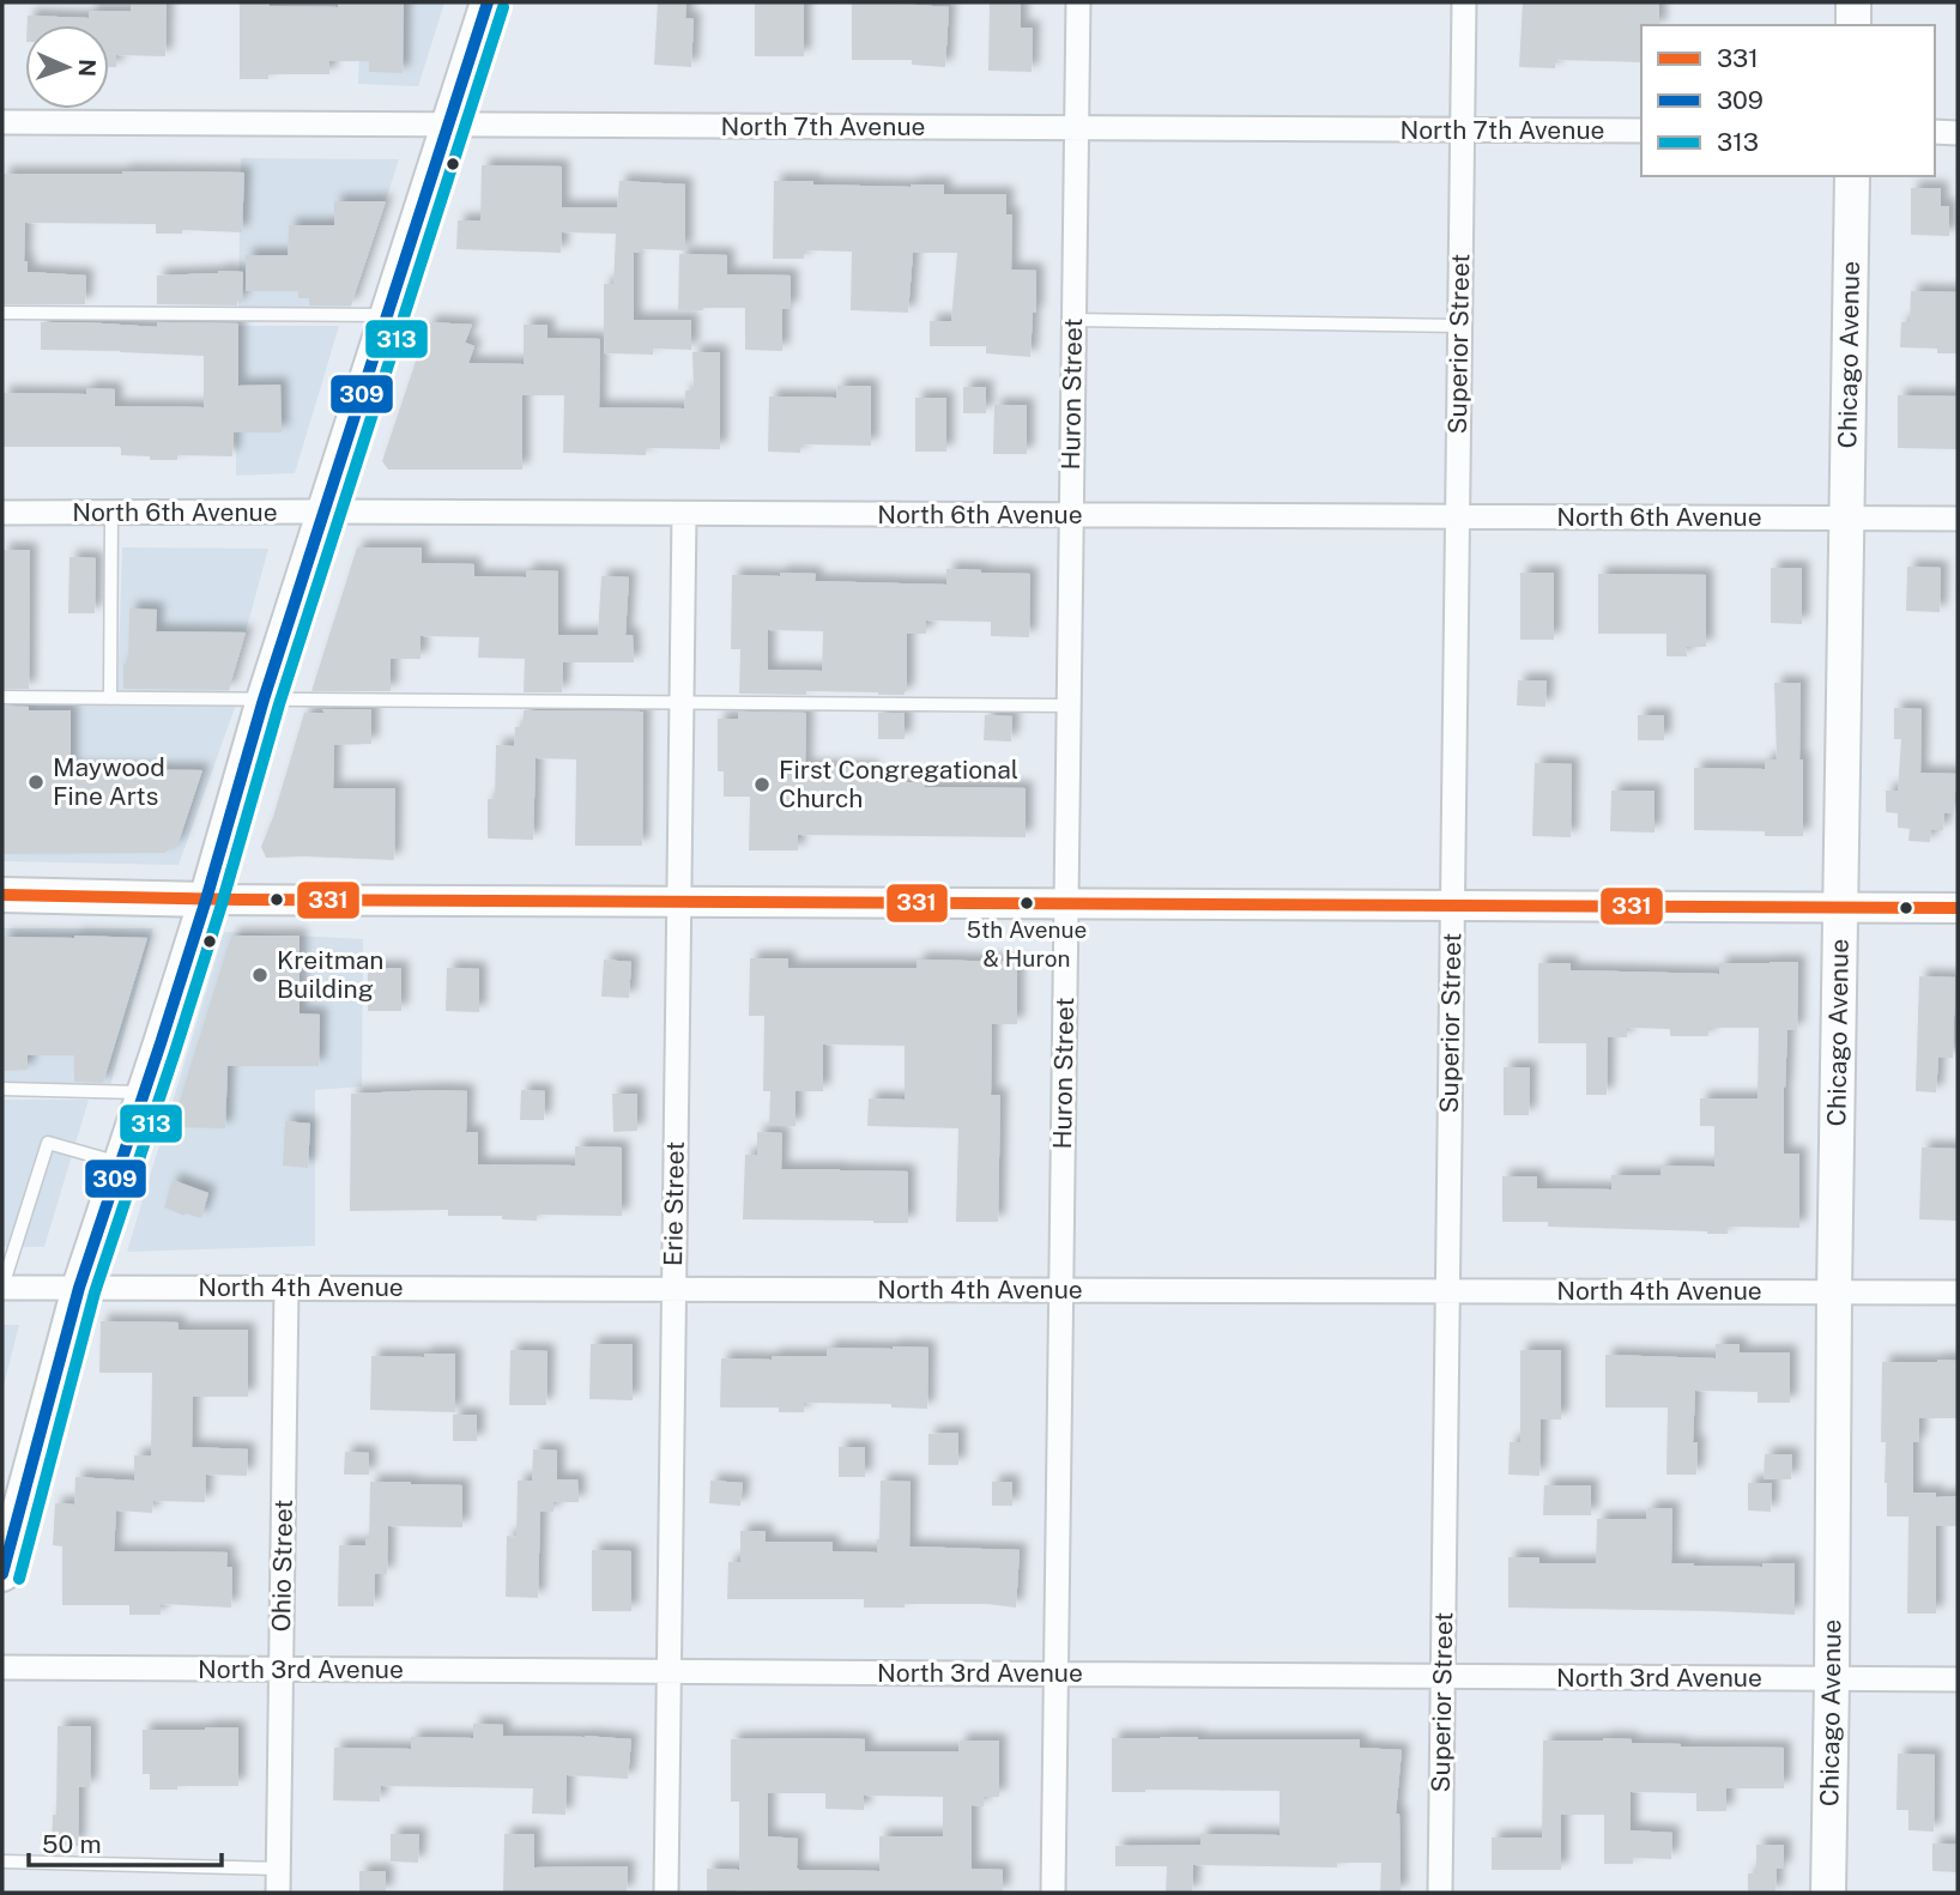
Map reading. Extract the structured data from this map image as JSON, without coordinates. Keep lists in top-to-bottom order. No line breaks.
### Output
{"streets":{"main road":["Chicago Avenue"],"street":["North 7th Avenue","Superior Street","Huron Street","North 6th Avenue","Erie Street","North 4th Avenue","Ohio Street","North 3rd Avenue"]},"crossings":[["North 7th Avenue","Superior Street"],["North 7th Avenue","Huron Street"],["Superior Street","North 6th Avenue"],["Superior Street","North 4th Avenue"],["Superior Street","North 3rd Avenue"],["Chicago Avenue","North 6th Avenue"],["Chicago Avenue","North 4th Avenue"],["Chicago Avenue","North 3rd Avenue"],["Huron Street","North 6th Avenue"],["Huron Street","North 4th Avenue"],["Huron Street","North 3rd Avenue"],["North 6th Avenue","Erie Street"],["Erie Street","North 4th Avenue"],["Erie Street","North 3rd Avenue"],["North 4th Avenue","Ohio Street"],["Ohio Street","North 3rd Avenue"]],"places":["Maywood Fine Arts","First Congregational Church","5th Avenue & Huron","Kreitman Building"],"lines":["transit line 309","transit line 313","transit line 331"],"legend":["331","309","313"],"scale_bar":"50 m","north":"right"}
